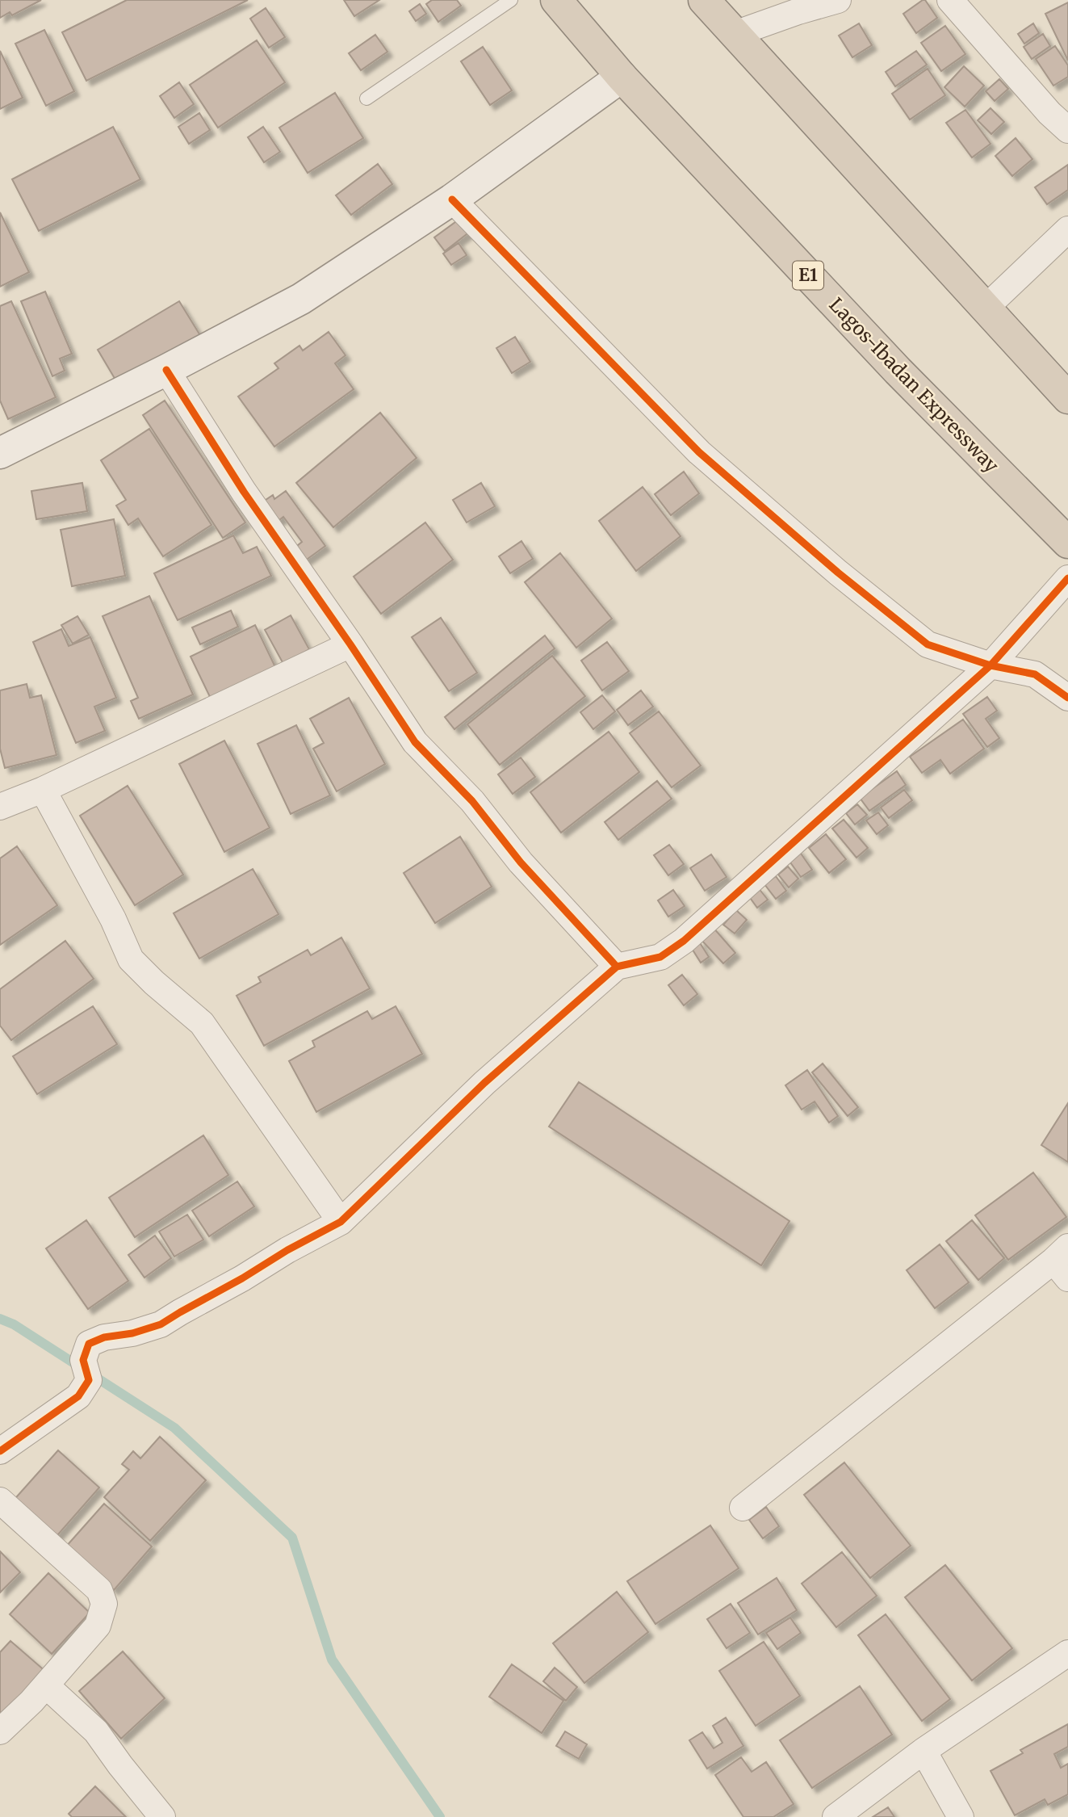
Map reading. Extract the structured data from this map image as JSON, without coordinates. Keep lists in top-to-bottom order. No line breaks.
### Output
{"streets":{"highway":["E1","Lagos-Ibadan Expressway"]}}
